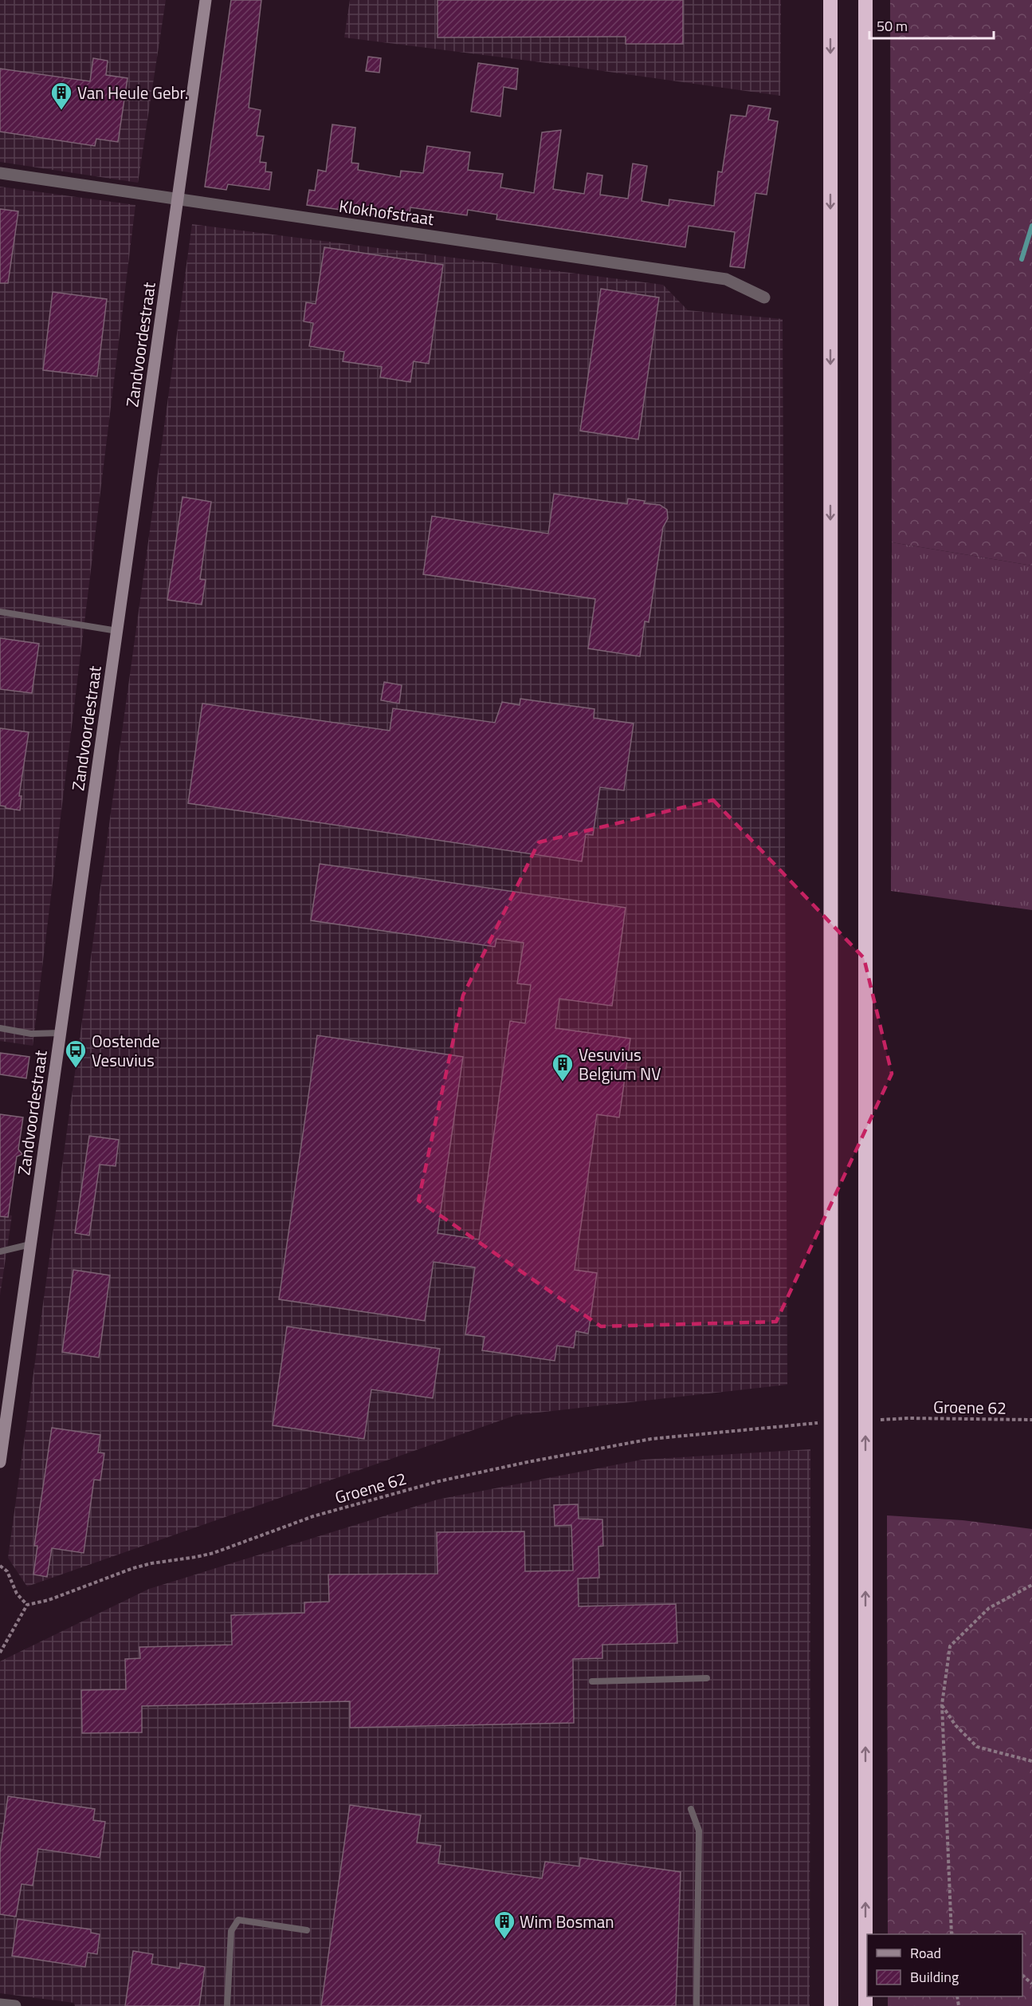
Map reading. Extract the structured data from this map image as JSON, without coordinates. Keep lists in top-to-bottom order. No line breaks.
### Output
{"streets":{"main road":["Zandvoordestraat"],"street":["Klokhofstraat"],"path":["Groene 62"]},"crossings":[["Klokhofstraat","Zandvoordestraat"]],"places":{"building":["Van Heule Gebr.","Vesuvius Belgium NV","Wim Bosman"],"bus stop":["Oostende Vesuvius"]},"legend":["Road","Building"],"scale_bar":"50 m"}
